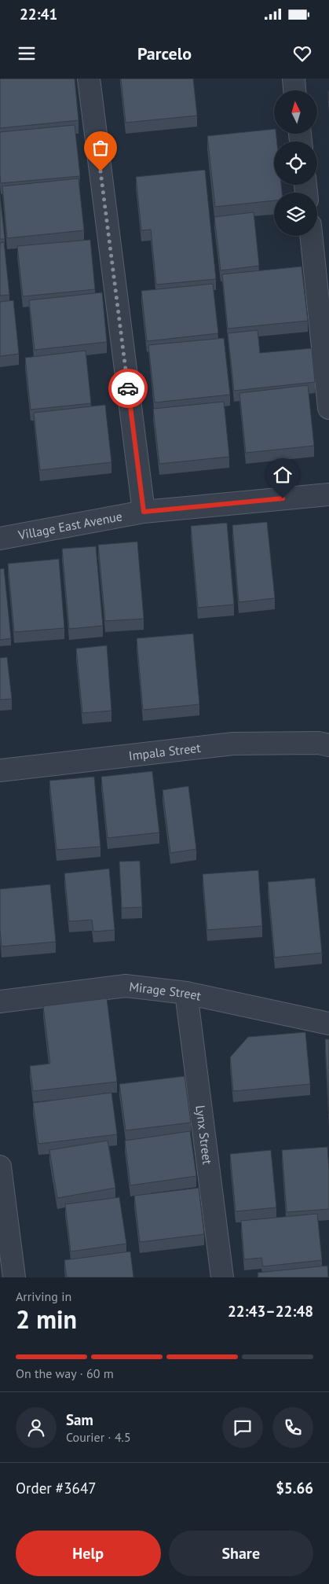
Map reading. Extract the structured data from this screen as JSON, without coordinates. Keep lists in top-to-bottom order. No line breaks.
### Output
{"streets":{"street":["Village East Avenue","Impala Street","Mirage Street","Lynx Street"]},"crossings":[["Mirage Street","Lynx Street"]],"north":"top","page":{"status":"22:41","header":"Parcelo","heading":["2 min","Arriving in","22:43–22:48"],"panel":["Sam","Courier · 4.5","Order #3647","$5.66"],"bar":"On the way · 60 m","buttons":["Help","Share"]}}
